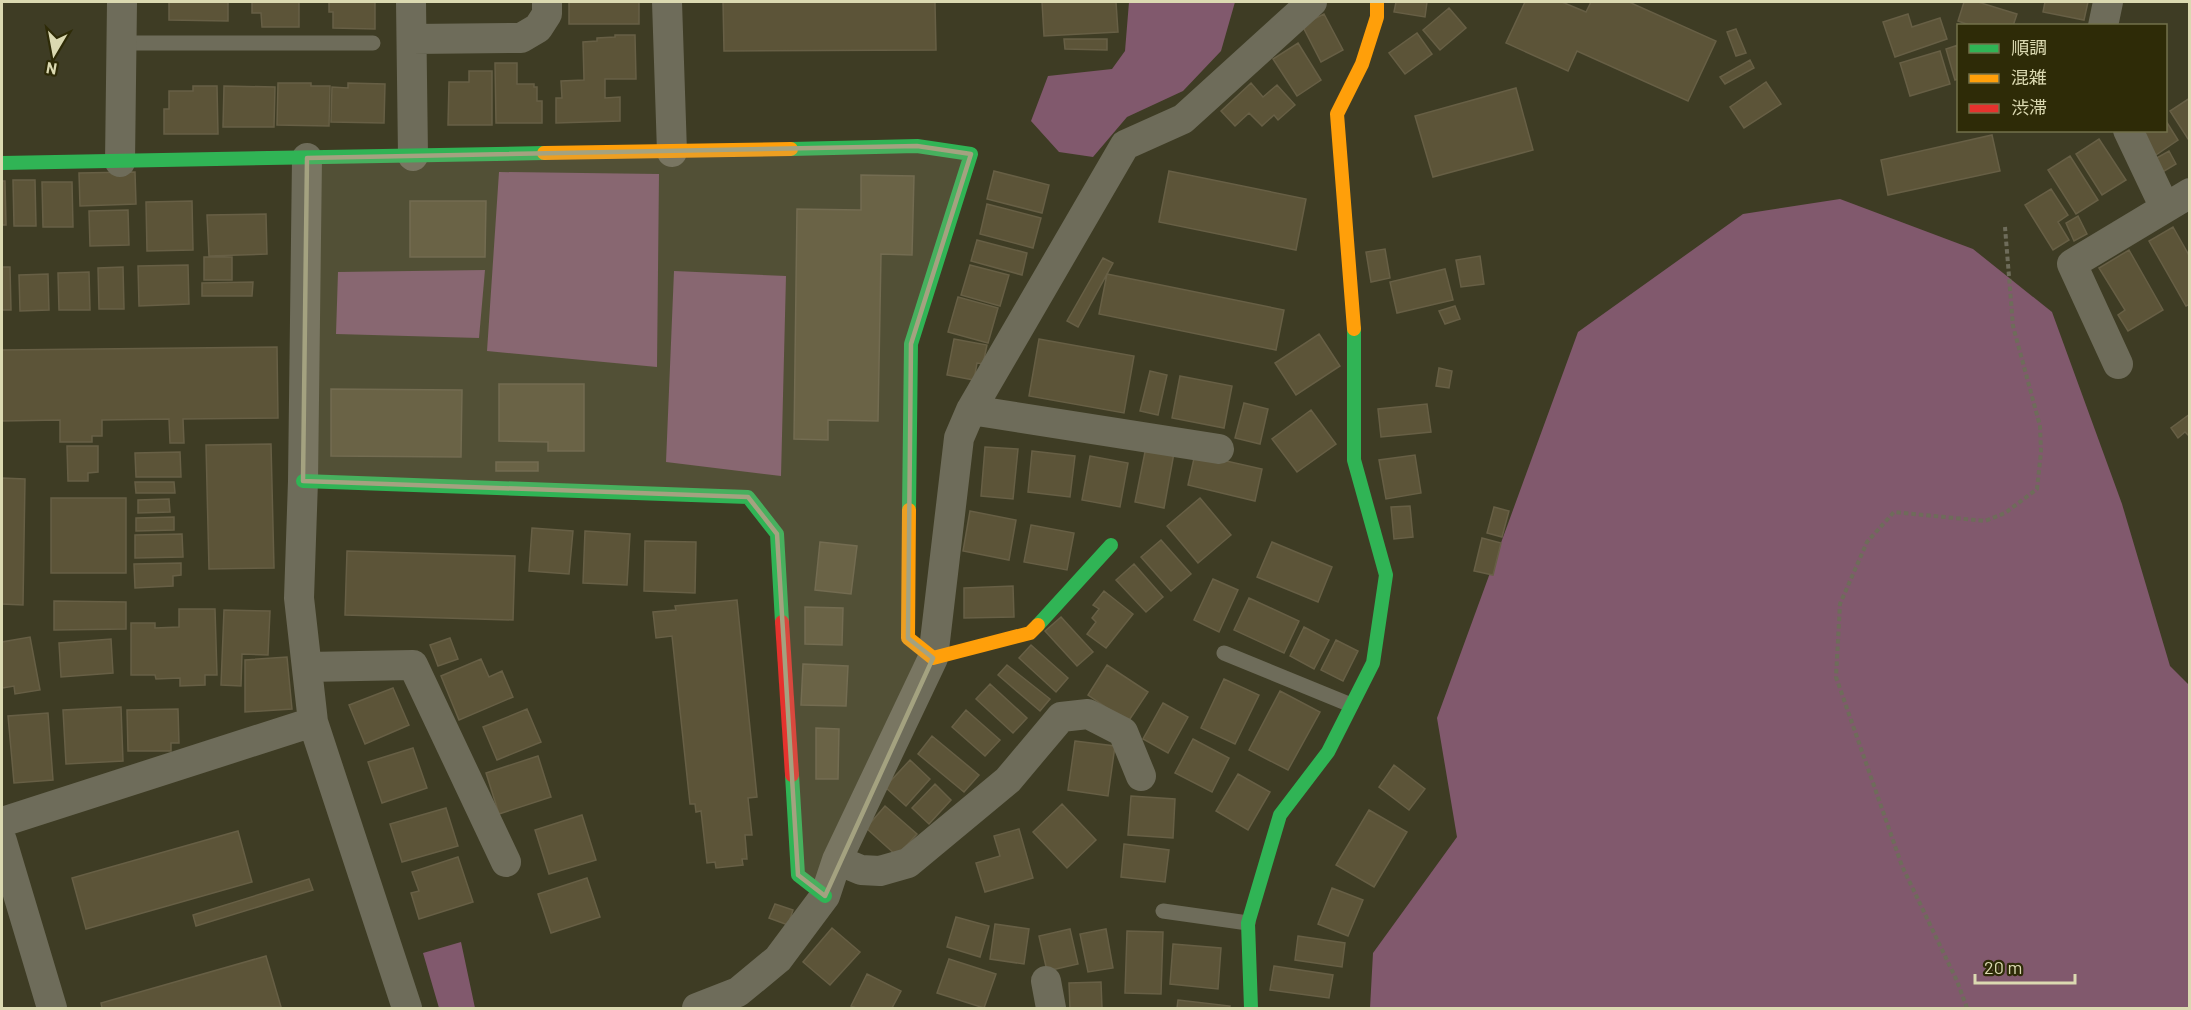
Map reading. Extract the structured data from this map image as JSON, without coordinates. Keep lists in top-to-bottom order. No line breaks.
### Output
{"legend":["順調","混雑","渋滞"],"scale_bar":"20 m","north":"bottom"}
